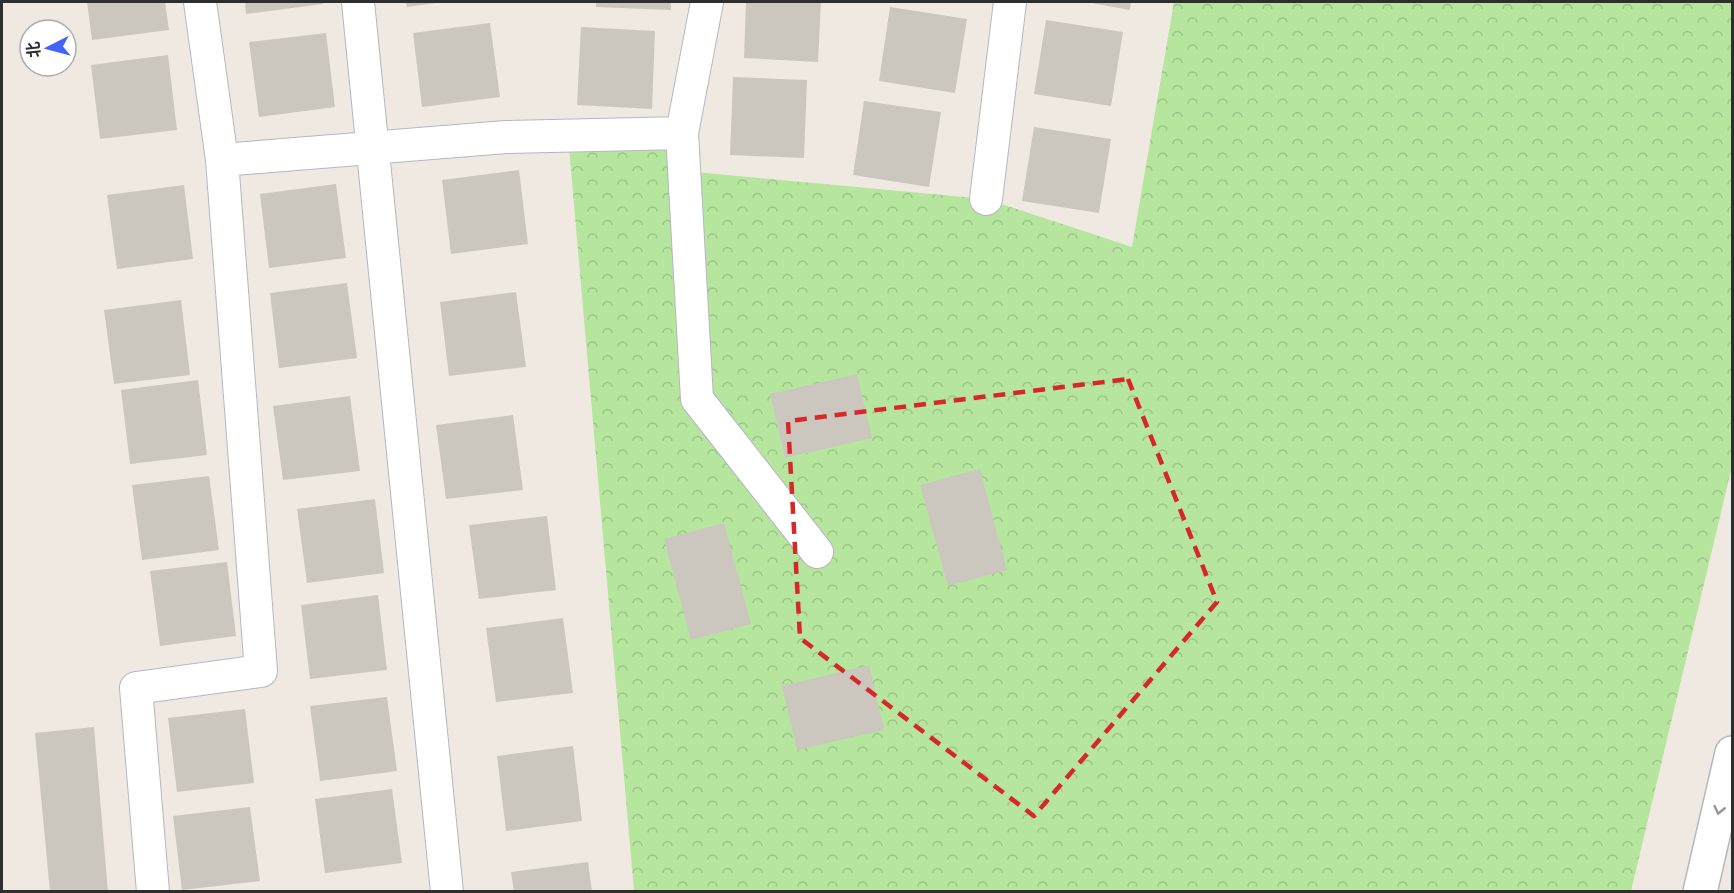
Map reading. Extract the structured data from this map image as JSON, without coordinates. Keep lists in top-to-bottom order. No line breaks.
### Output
{"north":"left"}
